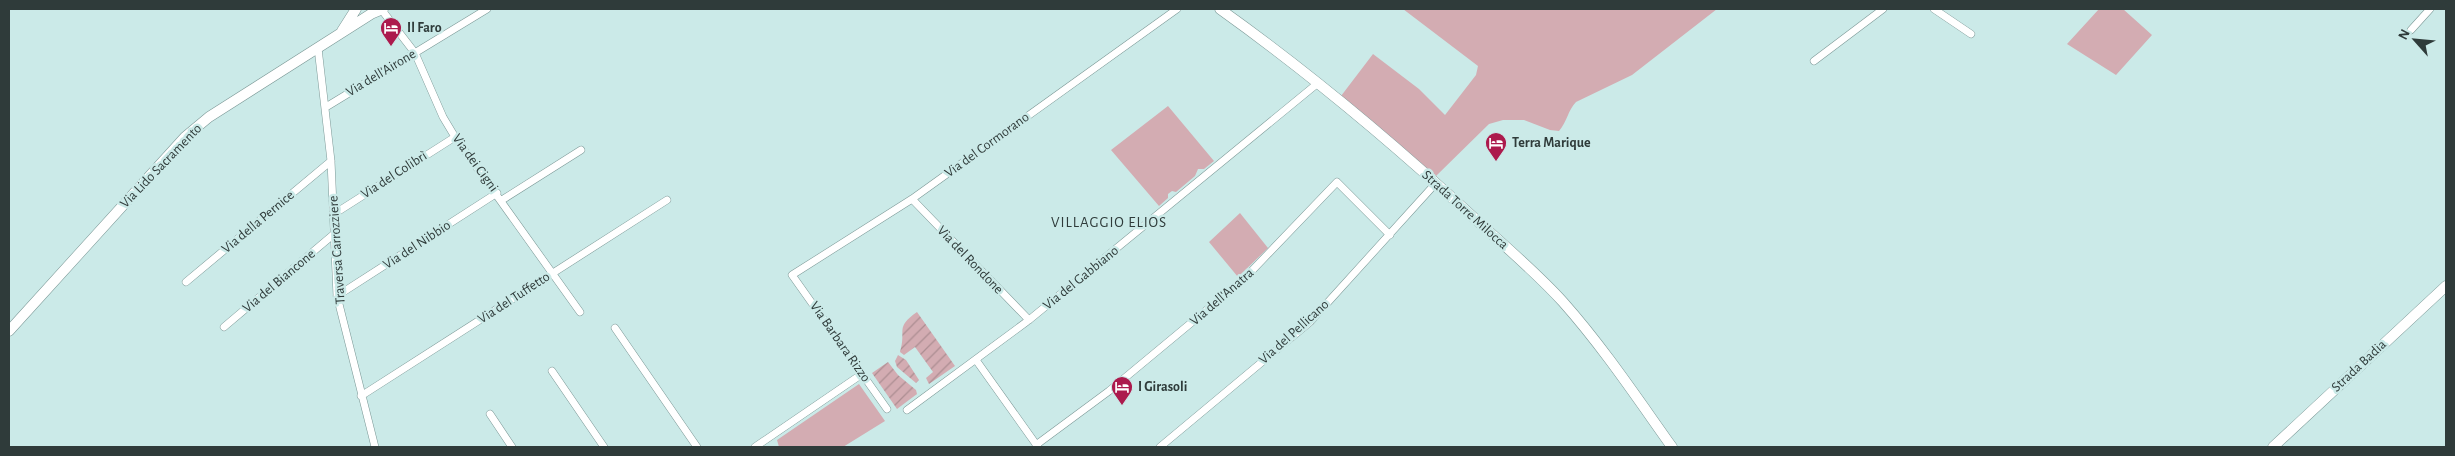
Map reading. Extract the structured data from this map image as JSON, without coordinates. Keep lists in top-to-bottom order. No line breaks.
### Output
{"streets":{"street":["Via dell'Airone","Via del Cormorano","Via dei Cigni","Via Lido Sacramento","Via del Colibrì","Strada Torre Milocca","Via della Pernice","Via del Nibbio","Traversa Carrozziere","Via del Rondone","Via del Gabbiano","Via del Biancone","Via dell'Anatra","Via del Tuffetto","Via del Pellicano","Via Barbara Rizzo","Strada Badia"]},"crossings":[["Via dell'Airone","Via dei Cigni"],["Via dell'Airone","Traversa Carrozziere"],["Via del Cormorano","Via del Rondone"],["Via del Cormorano","Via Barbara Rizzo"],["Via dei Cigni","Via Lido Sacramento"],["Via dei Cigni","Via del Colibrì"],["Via dei Cigni","Via del Nibbio"],["Via dei Cigni","Via del Tuffetto"],["Via Lido Sacramento","Traversa Carrozziere"],["Via del Colibrì","Traversa Carrozziere"],["Strada Torre Milocca","Via del Gabbiano"],["Strada Torre Milocca","Via del Pellicano"],["Via della Pernice","Traversa Carrozziere"],["Via del Nibbio","Traversa Carrozziere"],["Traversa Carrozziere","Via del Biancone"],["Traversa Carrozziere","Via del Tuffetto"],["Via del Rondone","Via del Gabbiano"],["Via dell'Anatra","Via del Pellicano"]],"districts":["VILLAGGIO ELIOS"],"places":{"hotel":["Il Faro","Terra Marique","I Girasoli"]},"north":"top left"}
